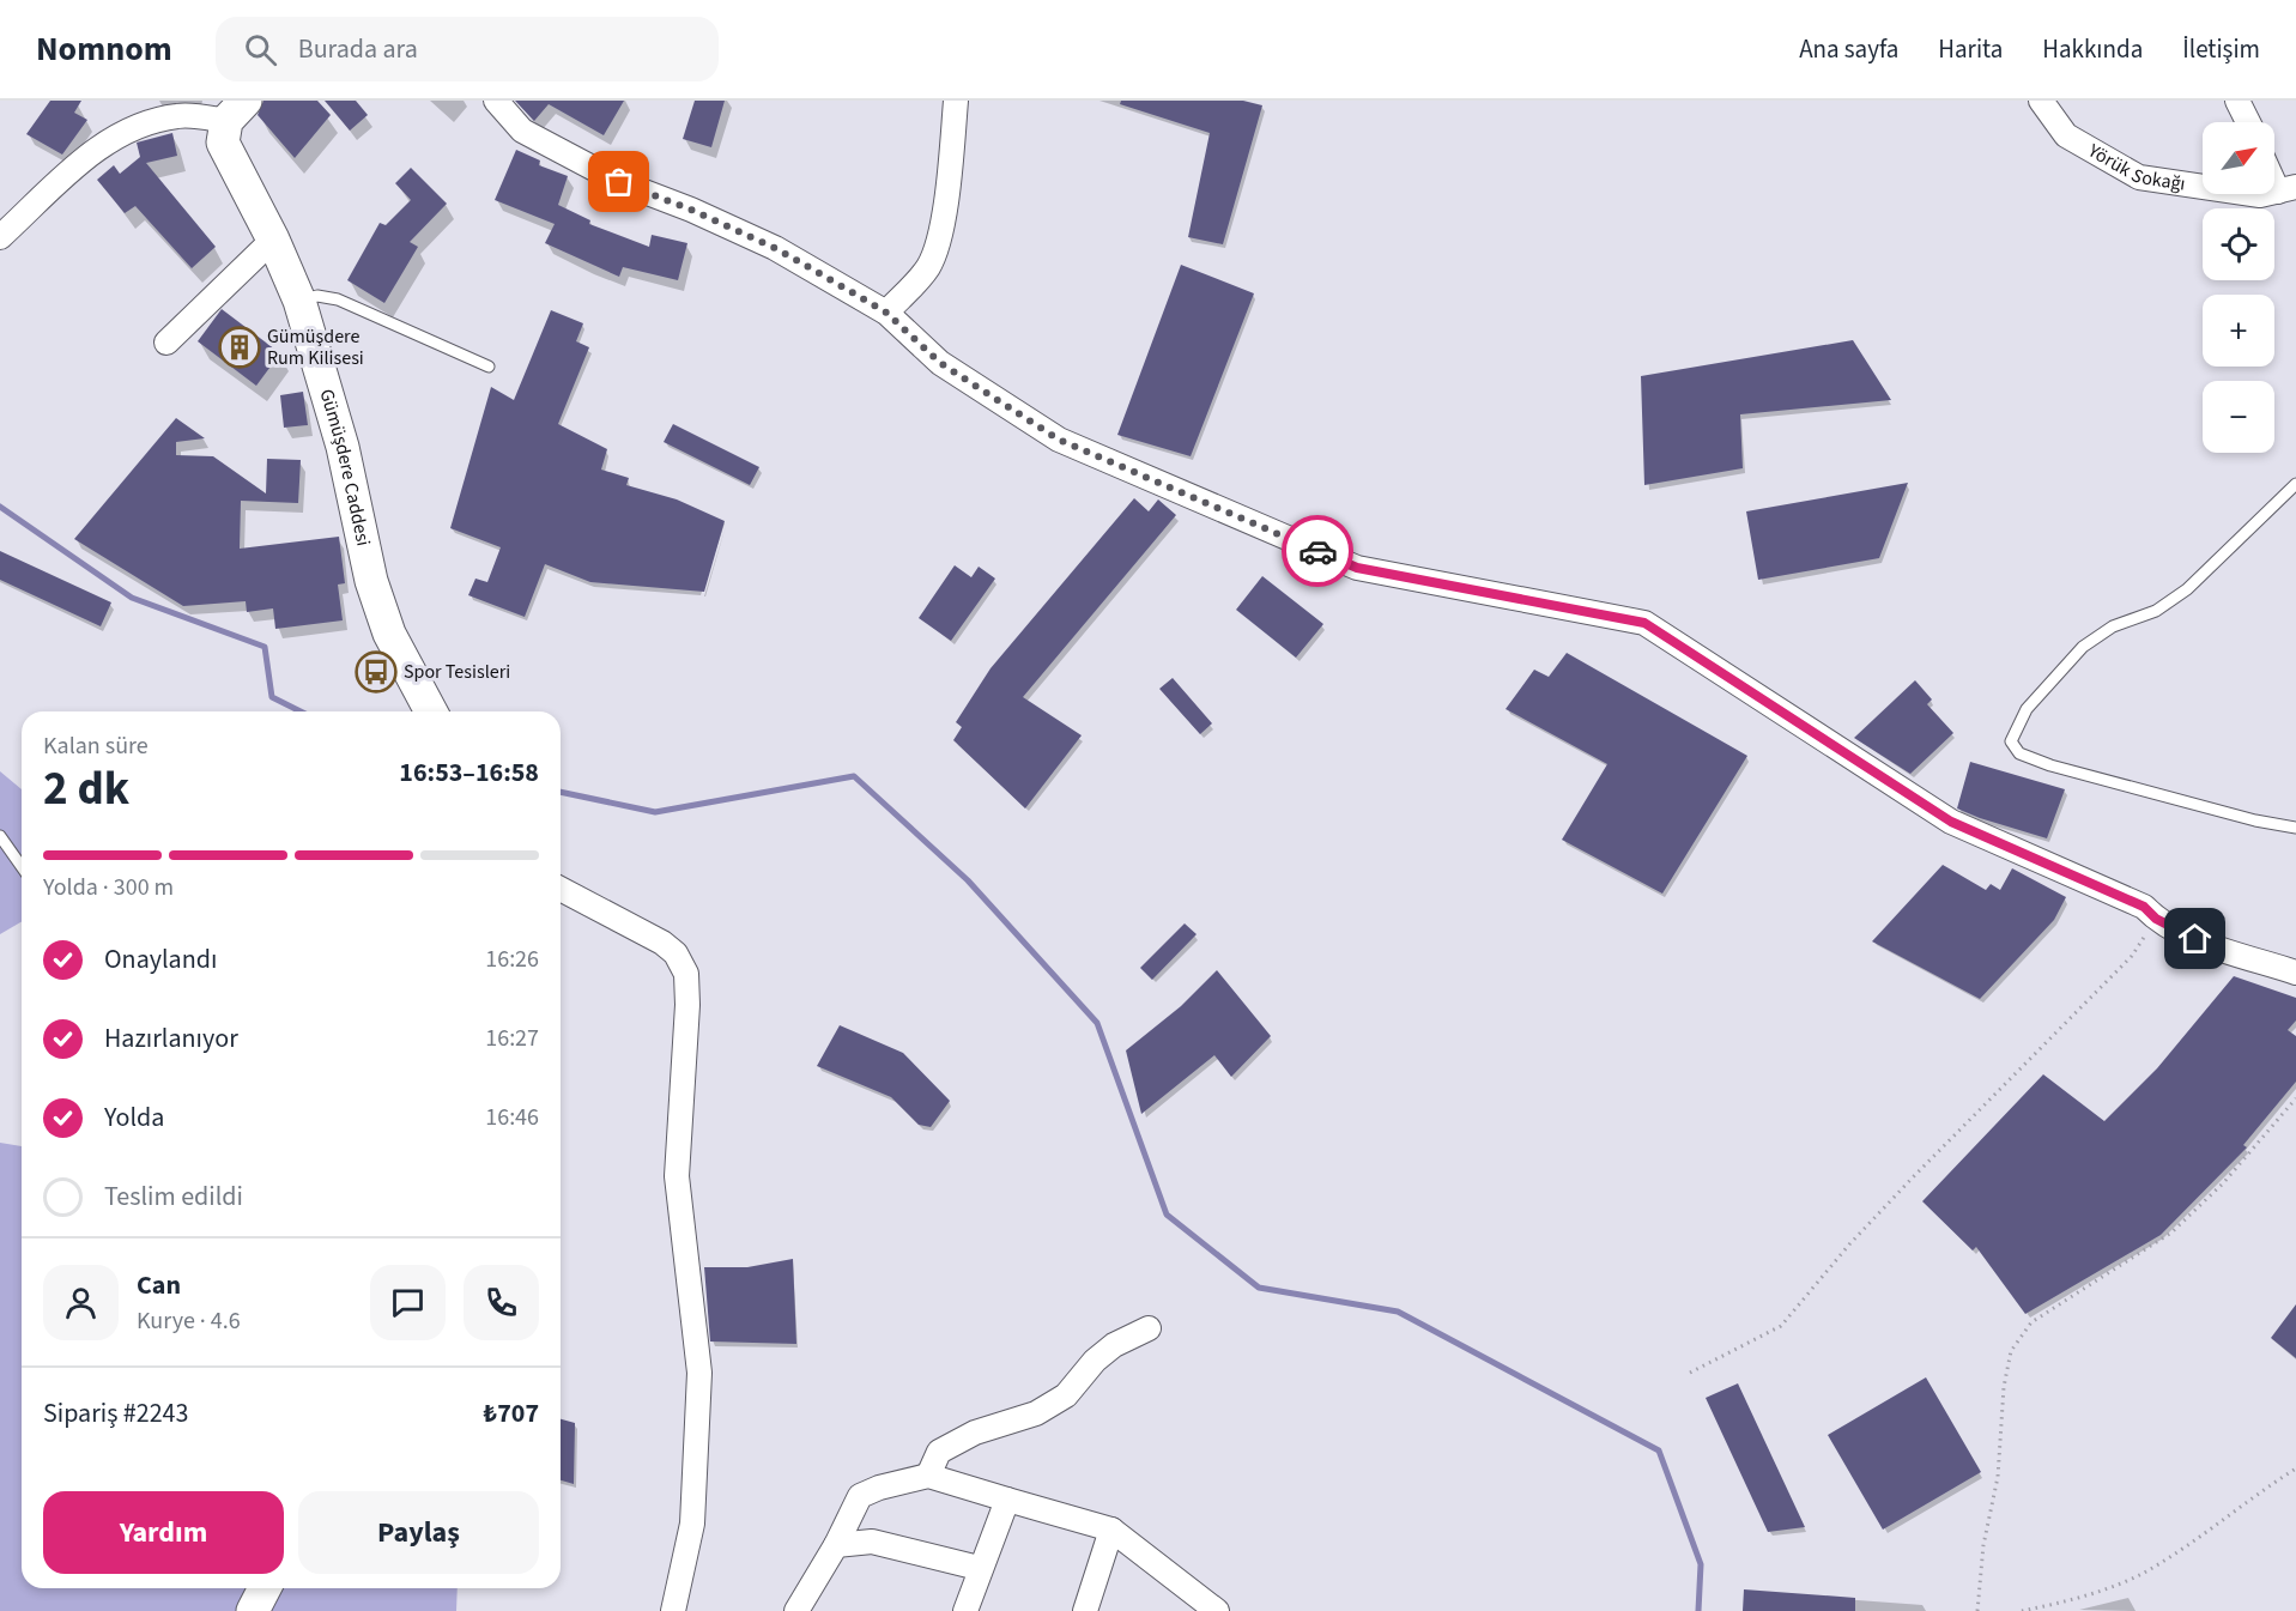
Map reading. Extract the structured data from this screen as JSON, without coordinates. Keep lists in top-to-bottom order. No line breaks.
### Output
{"streets":{"street":["Yörük Sokağı","Gümüşdere Caddesi"]},"places":{"building":["Gümüşdere Rum Kilisesi"],"bus stop":["Spor Tesisleri"]},"north":"top right","page":{"header":"Nomnom","search":"Burada ara","nav":["Ana sayfa","Harita","Hakkında","İletişim"],"map_buttons":["+","−"],"heading":["2 dk","Kalan süre","16:53–16:58"],"panel":["Can","Kurye · 4.6","Sipariş #2243","₺707"],"bar":"Yolda · 300 m","list":[["Onaylandı","16:26"],["Hazırlanıyor","16:27"],["Yolda","16:46"],"Teslim edildi"],"buttons":["Yardım","Paylaş"]}}
